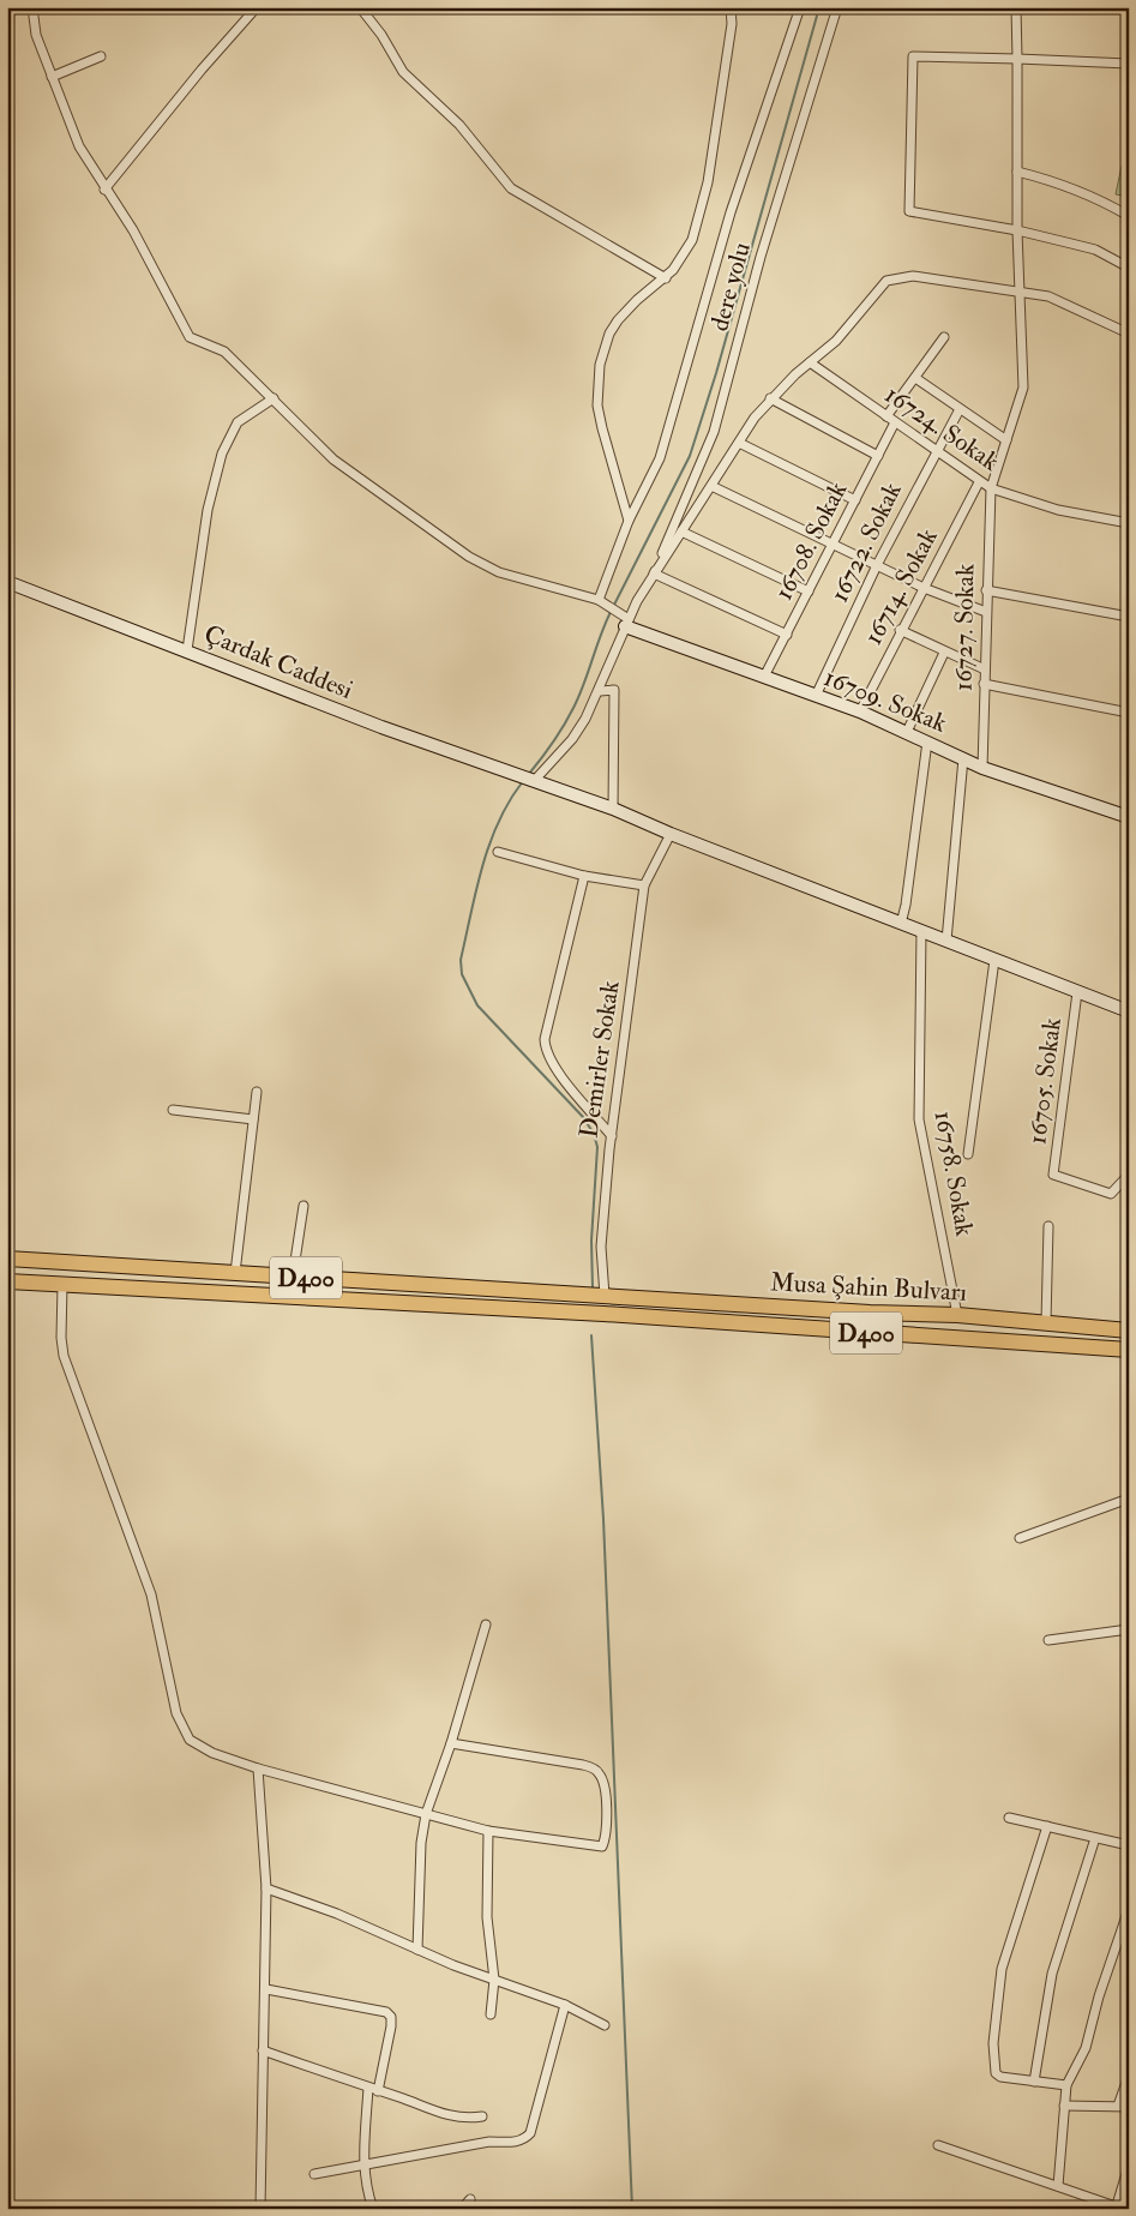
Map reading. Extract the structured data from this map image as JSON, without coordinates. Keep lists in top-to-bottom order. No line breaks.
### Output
{"streets":{"highway":["D400","Musa Şahin Bulvarı"],"main road":["Çardak Caddesi","16709. Sokak"],"street":["dere yolu","16724. Sokak","16708. Sokak","16722. Sokak","16714. Sokak","16727. Sokak","Demirler Sokak","16705. Sokak","16758. Sokak"]},"crossings":[["16724. Sokak","16708. Sokak"],["16724. Sokak","16722. Sokak"],["16724. Sokak","16714. Sokak"],["16724. Sokak","16727. Sokak"],["16708. Sokak","16709. Sokak"],["16722. Sokak","16709. Sokak"],["16714. Sokak","16709. Sokak"],["16727. Sokak","16709. Sokak"],["Çardak Caddesi","Demirler Sokak"],["Çardak Caddesi","16705. Sokak"],["Çardak Caddesi","16758. Sokak"],["Demirler Sokak","D400"],["Demirler Sokak","Musa Şahin Bulvarı"],["16758. Sokak","Musa Şahin Bulvarı"],["D400","Musa Şahin Bulvarı"]]}
